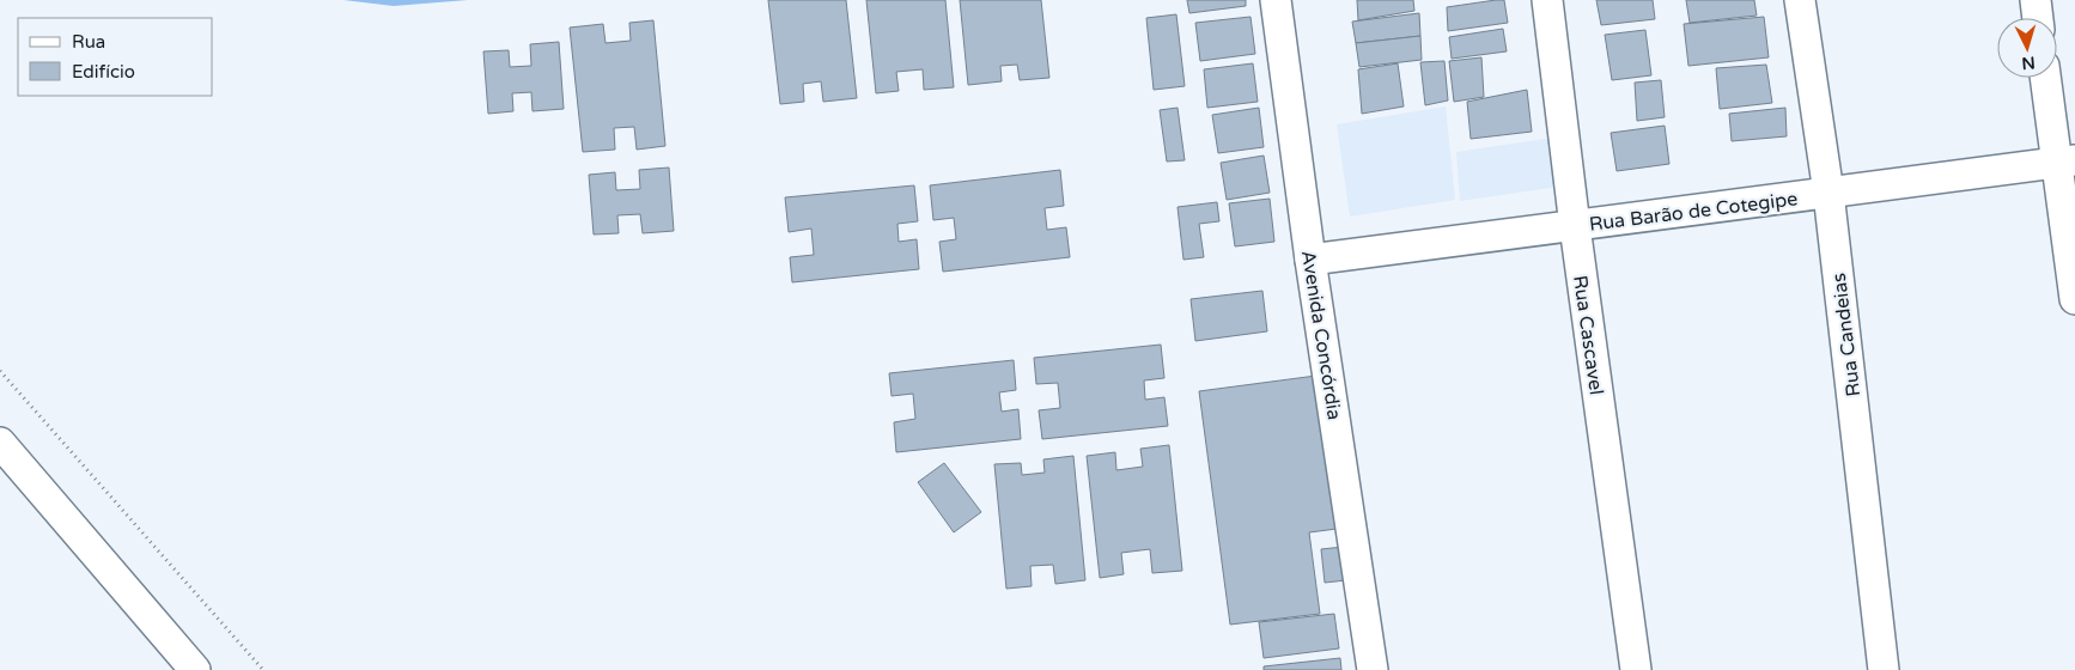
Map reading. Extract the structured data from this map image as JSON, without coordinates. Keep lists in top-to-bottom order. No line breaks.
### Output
{"streets":{"street":["Rua Barão de Cotegipe","Avenida Concórdia","Rua Cascavel","Rua Candeias"]},"crossings":[["Rua Barão de Cotegipe","Avenida Concórdia"],["Rua Barão de Cotegipe","Rua Cascavel"],["Rua Barão de Cotegipe","Rua Candeias"]],"legend":["Rua","Edifício"],"north":"bottom"}
